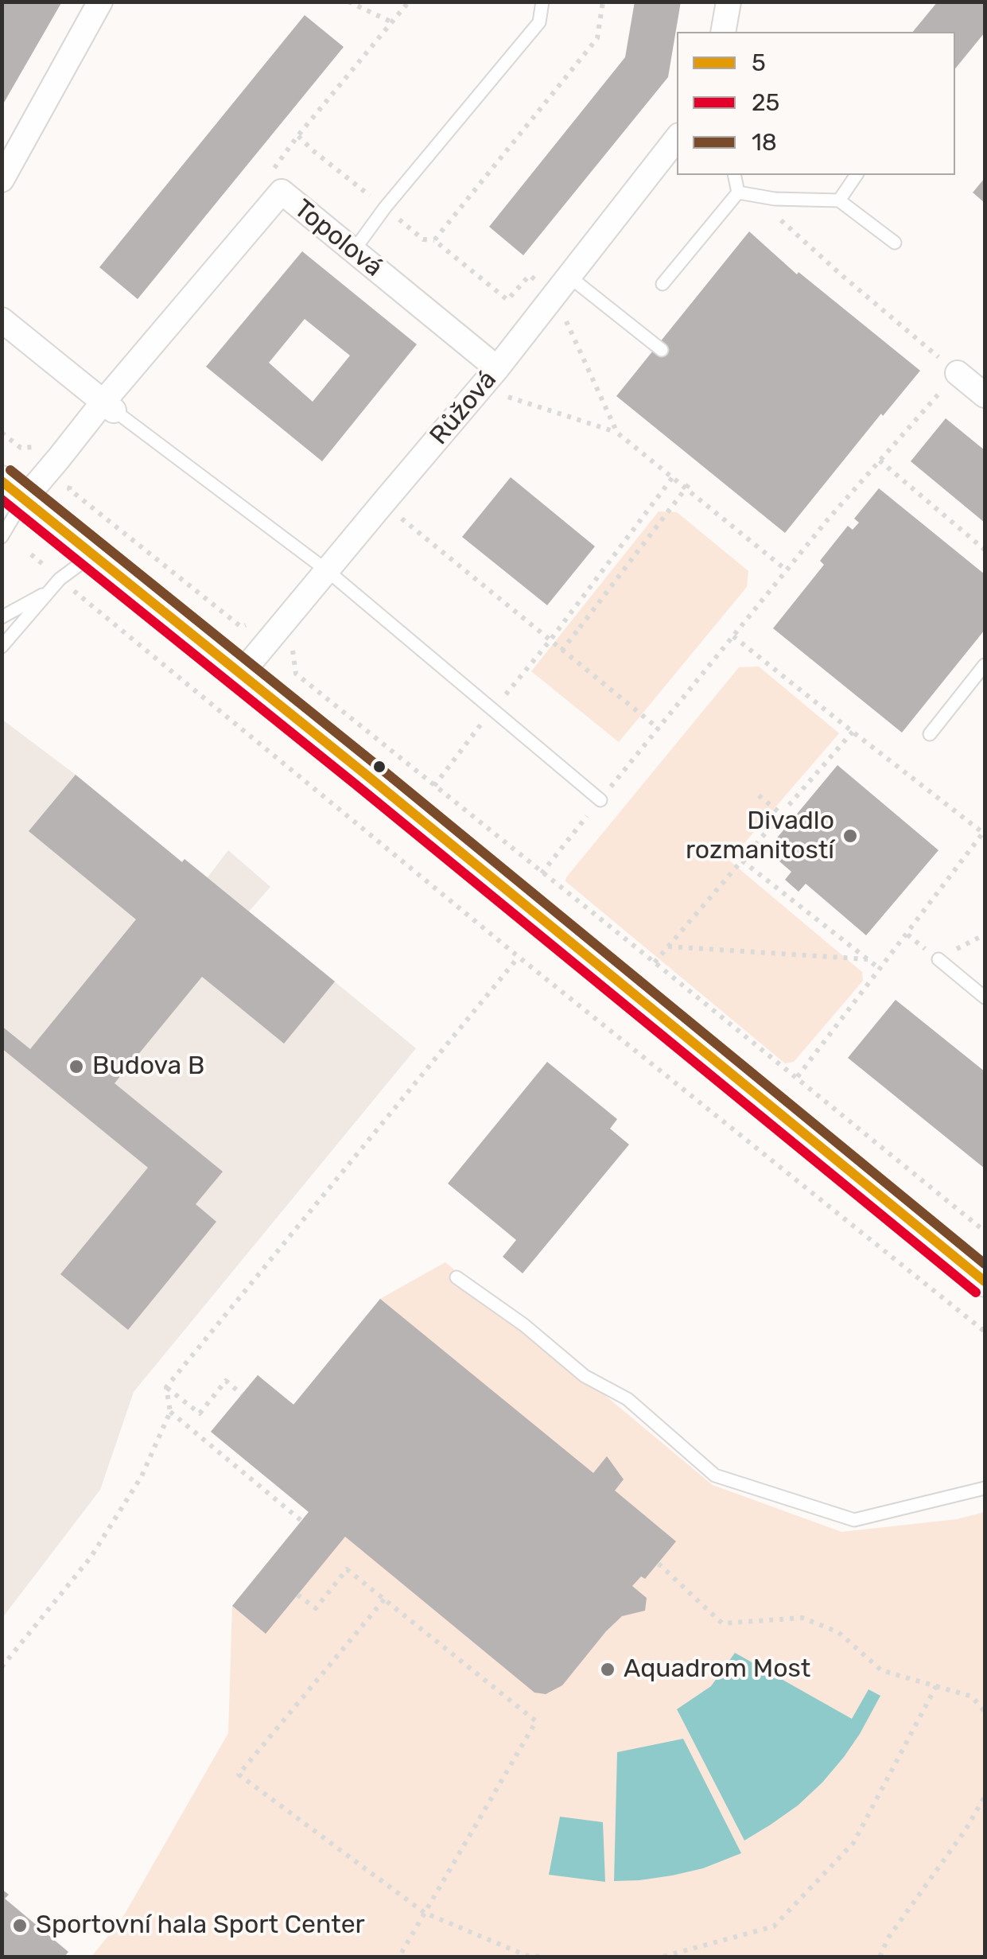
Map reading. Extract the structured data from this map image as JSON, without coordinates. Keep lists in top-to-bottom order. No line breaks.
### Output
{"streets":{"street":["Topolová","Růžová"]},"crossings":[["Topolová","Růžová"]],"places":["Divadlo rozmanitostí","Budova B","Aquadrom Most","Sportovní hala Sport Center"],"lines":["transit line 18","transit line 5","transit line 25"],"legend":["5","25","18"]}
